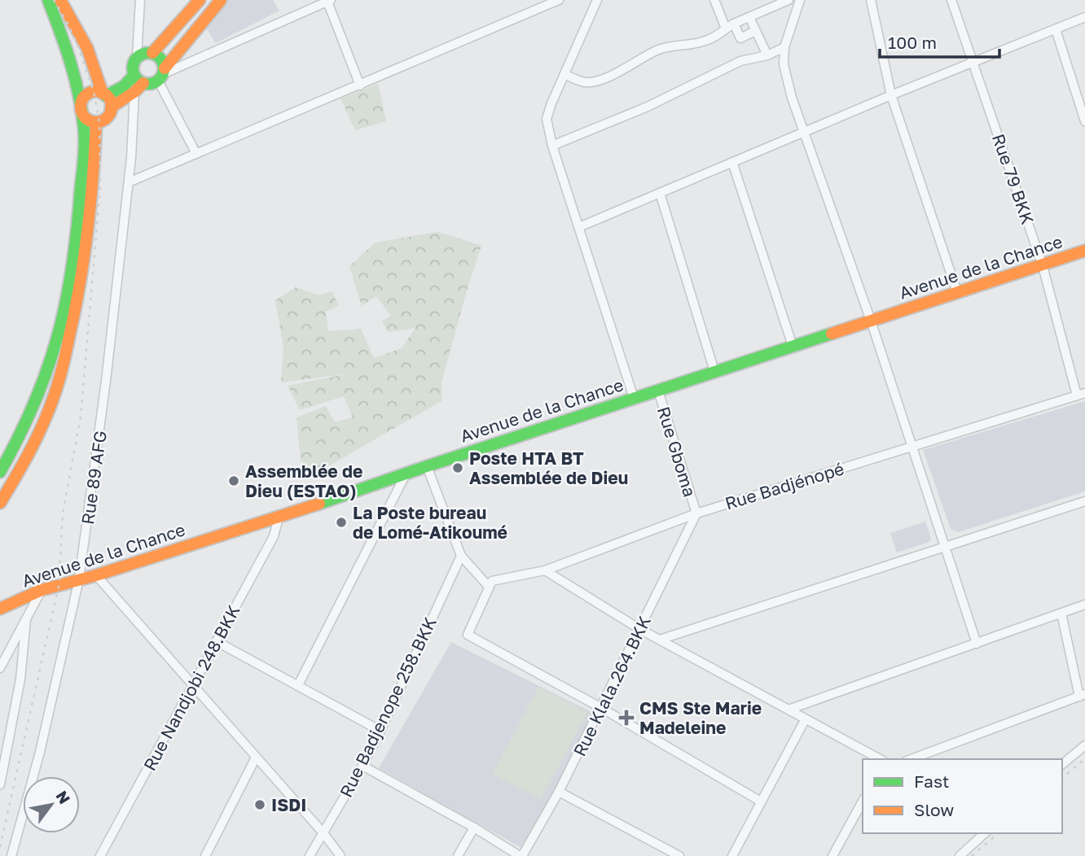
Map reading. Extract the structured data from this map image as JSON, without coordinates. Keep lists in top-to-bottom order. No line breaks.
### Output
{"streets":{"main road":["Avenue de la Chance"],"street":["Rue 79 BKK","Rue Gboma","Rue 89 AFG","Rue Badjénopé","Rue Klala.264.BKK","Rue Nandjobi 248.BKK","Rue Badjenope 258.BKK"]},"crossings":[["Rue 79 BKK","Avenue de la Chance"],["Rue 79 BKK","Rue Badjénopé"],["Avenue de la Chance","Rue Gboma"],["Avenue de la Chance","Rue 89 AFG"],["Avenue de la Chance","Rue Nandjobi 248.BKK"],["Rue Gboma","Rue Badjénopé"],["Rue Gboma","Rue Klala.264.BKK"],["Rue Badjénopé","Rue Klala.264.BKK"]],"places":{"other":["Poste HTA BT Assemblée de Dieu","Assemblée de Dieu (ESTAO)","La Poste bureau de Lomé-Atikoumé","ISDI"],"health":["CMS Ste Marie Madeleine"]},"legend":["Fast","Slow"],"scale_bar":"100 m","north":"top right"}
